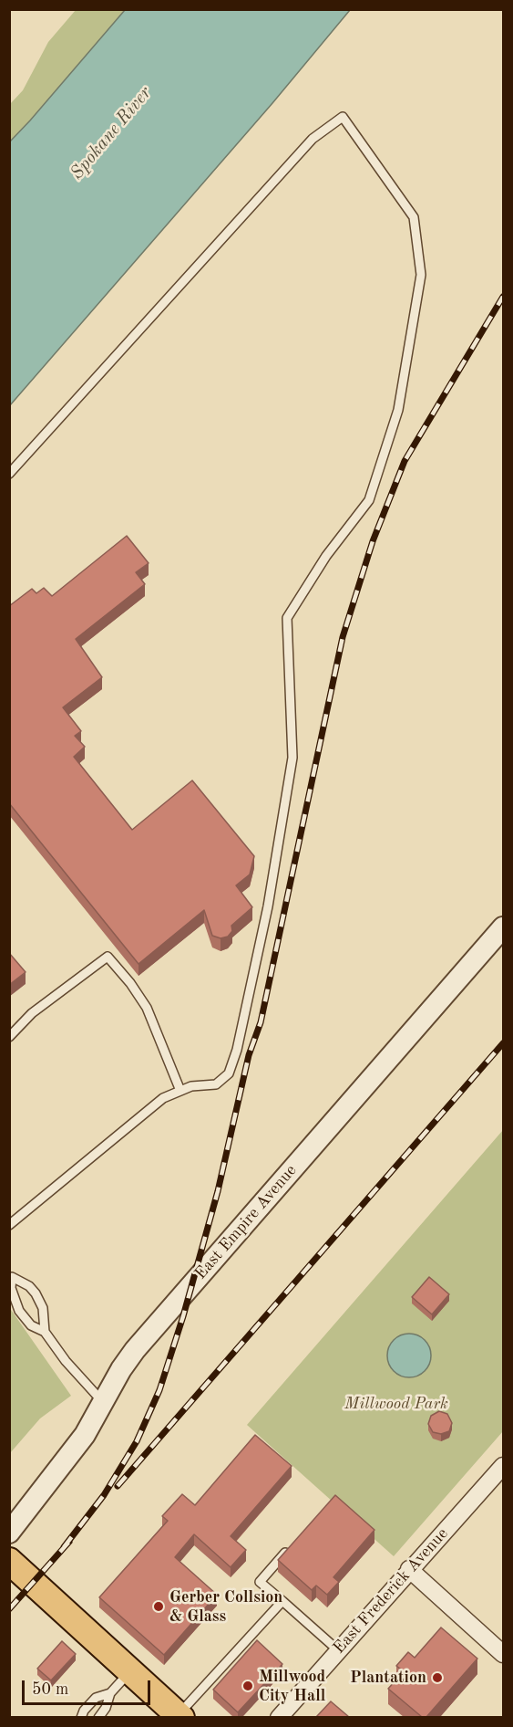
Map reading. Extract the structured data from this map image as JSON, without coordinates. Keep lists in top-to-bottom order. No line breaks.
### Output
{"streets":{"street":["East Empire Avenue","East Frederick Avenue"]},"water":["Spokane River"],"parks":["Millwood Park"],"places":["Gerber Collsion & Glass","Plantation","Millwood City Hall"],"scale_bar":"50 m"}
